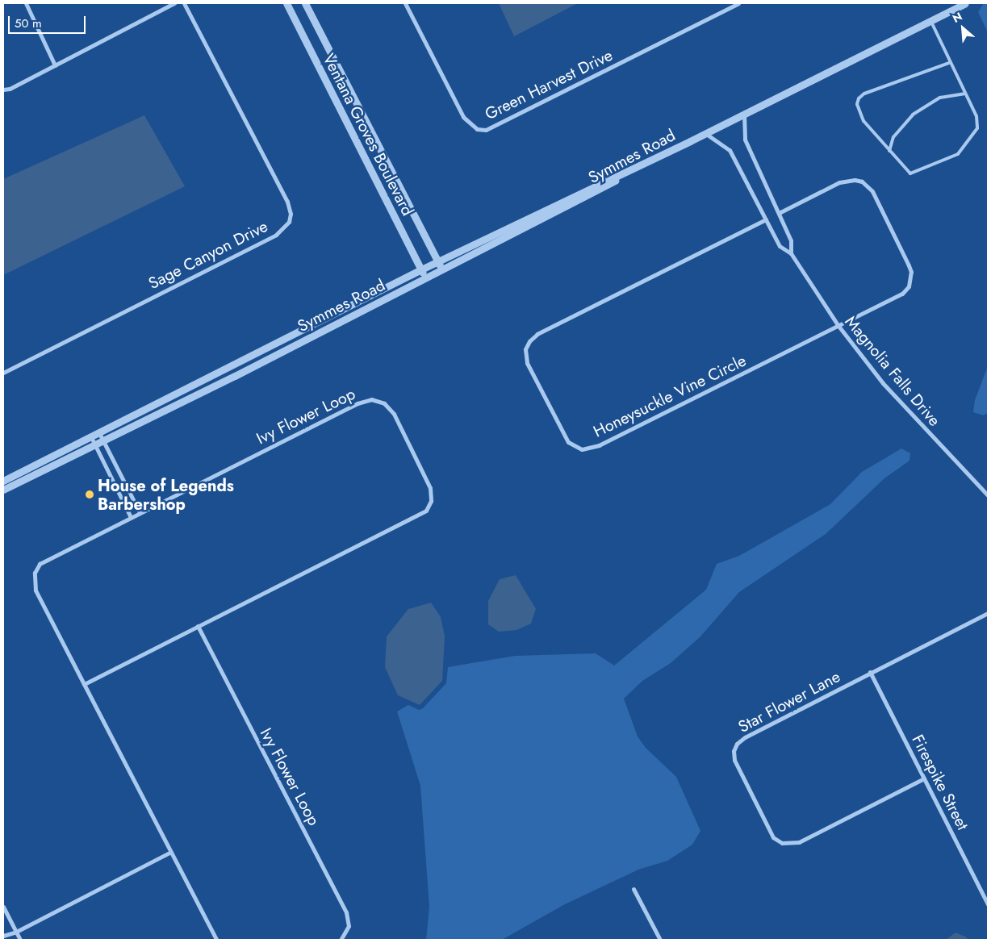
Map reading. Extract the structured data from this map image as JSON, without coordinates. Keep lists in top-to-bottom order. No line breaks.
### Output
{"streets":{"street":["Green Harvest Drive","Ventana Groves Boulevard","Symmes Road","Sage Canyon Drive","Magnolia Falls Drive","Honeysuckle Vine Circle","Ivy Flower Loop","Star Flower Lane","Firespike Street"]},"crossings":[["Ventana Groves Boulevard","Symmes Road"],["Symmes Road","Magnolia Falls Drive"],["Magnolia Falls Drive","Honeysuckle Vine Circle"],["Star Flower Lane","Firespike Street"]],"places":["House of Legends Barbershop"],"scale_bar":"50 m","north":"top left"}
